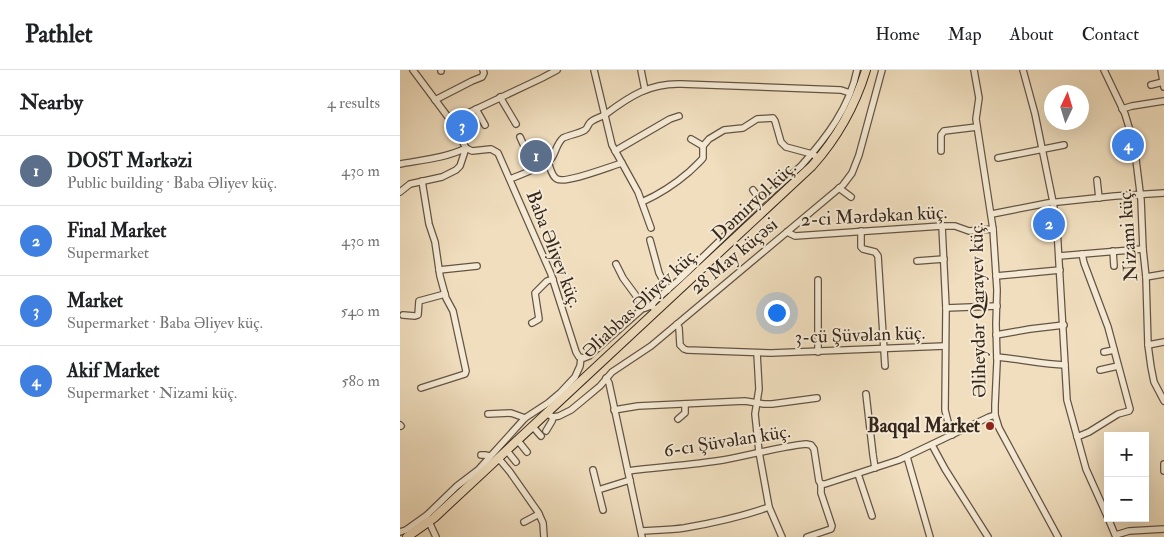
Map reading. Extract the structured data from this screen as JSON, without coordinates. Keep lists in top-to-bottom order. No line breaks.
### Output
{"streets":{"main road":["Dəmiryol küç.","Əliabbas Əliyev küç."],"street":["2-ci Mərdəkan küç.","Nizami küç.","Baba Əliyev küç.","28 May küçəsi","Əliheydər Qarayev küç.","3-cü Şüvəlan küç.","6-cı Şüvəlan küç."]},"crossings":[["Dəmiryol küç.","28 May küçəsi"],["Dəmiryol küç.","Əliabbas Əliyev küç."],["2-ci Mərdəkan küç.","28 May küçəsi"],["2-ci Mərdəkan küç.","Əliheydər Qarayev küç."],["28 May küçəsi","Əliabbas Əliyev küç."],["28 May küçəsi","3-cü Şüvəlan küç."]],"places":["Baqqal Market"],"north":"top","page":{"header":"Pathlet","nav":["Home","Map","About","Contact"],"heading":["Nearby","4 results"],"pins":["3","4","1","2"],"list":[{"mark":"1","name":"DOST Mərkəzi","note":"Public building · Baba Əliyev küç.","value":"430 m"},{"mark":"2","name":"Final Market","note":"Supermarket","value":"430 m"},{"mark":"3","name":"Market","note":"Supermarket · Baba Əliyev küç.","value":"540 m"},{"mark":"4","name":"Akif Market","note":"Supermarket · Nizami küç.","value":"580 m"}],"map_buttons":["+","−"]}}
